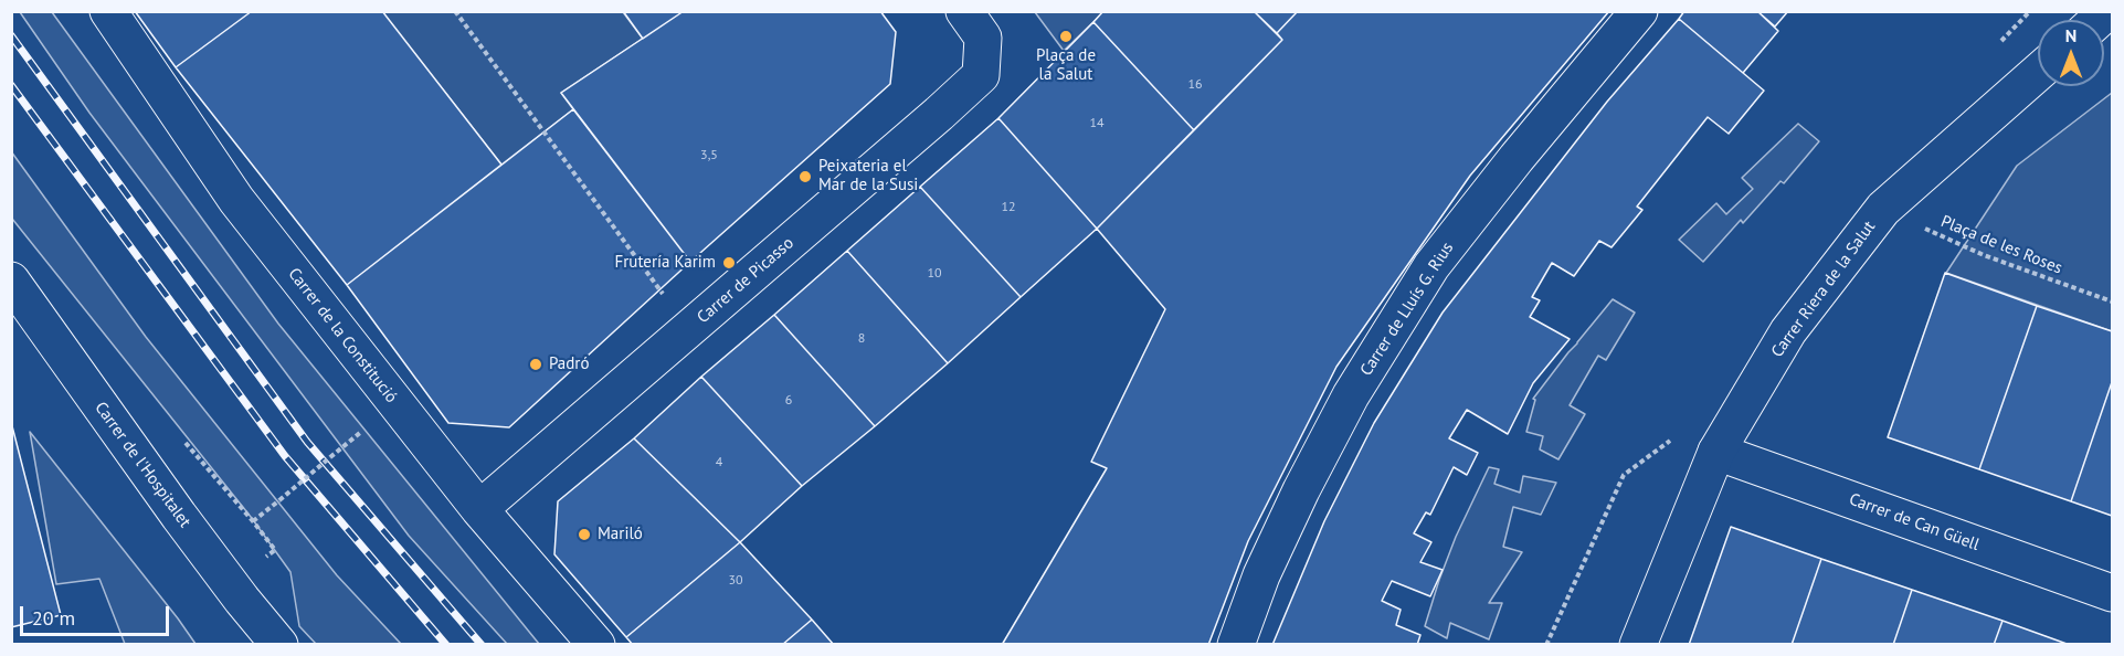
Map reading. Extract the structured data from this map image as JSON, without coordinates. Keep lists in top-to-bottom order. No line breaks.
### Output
{"streets":{"street":["Carrer de Picasso","Carrer Riera de la Salut","Carrer de Lluís G. Rius","Carrer de la Constitució","Carrer de l'Hospitalet","Carrer de Can Güell"],"path":["Plaça de les Roses"]},"crossings":[["Plaça de les Roses","Carrer Riera de la Salut"],["Carrer de Picasso","Carrer de la Constitució"],["Carrer Riera de la Salut","Carrer de Can Güell"]],"places":["Plaça de la Salut","Peixateria el Mar de la Susi","Frutería Karim","Padró","Mariló"],"house_numbers":["16","14","3,5","12","10","8","6","4","30"],"scale_bar":"20 m","north":"top"}
